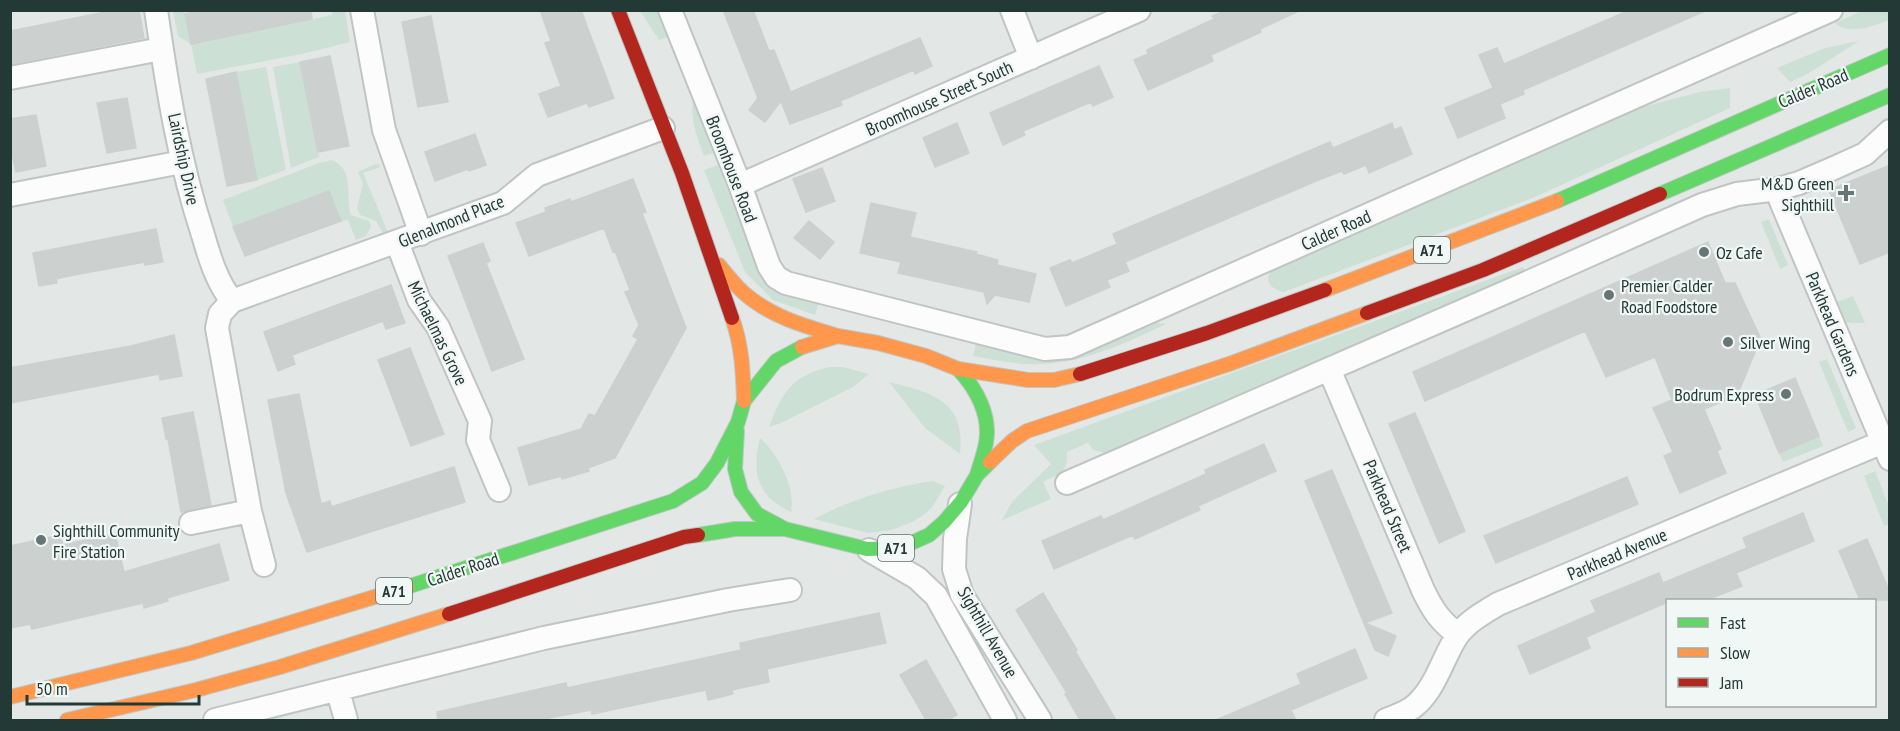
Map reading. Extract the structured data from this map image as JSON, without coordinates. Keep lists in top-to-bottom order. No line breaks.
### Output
{"streets":{"main road":["Calder Road","A71"],"street":["Broomhouse Street South","Lairdship Drive","Broomhouse Road","Glenalmond Place","Parkhead Gardens","Michaelmas Grove","Parkhead Street","Parkhead Avenue","Sighthill Avenue"]},"crossings":[["Calder Road","Broomhouse Road"],["Calder Road","Sighthill Avenue"],["Broomhouse Street South","Broomhouse Road"],["Lairdship Drive","Glenalmond Place"],["Glenalmond Place","Michaelmas Grove"],["Parkhead Gardens","Parkhead Avenue"],["Parkhead Street","Parkhead Avenue"]],"places":{"health":["M&D Green Sighthill"],"other":["Oz Cafe","Premier Calder Road Foodstore","Silver Wing","Bodrum Express","Sighthill Community Fire Station"]},"legend":["Fast","Slow","Jam"],"scale_bar":"50 m"}
